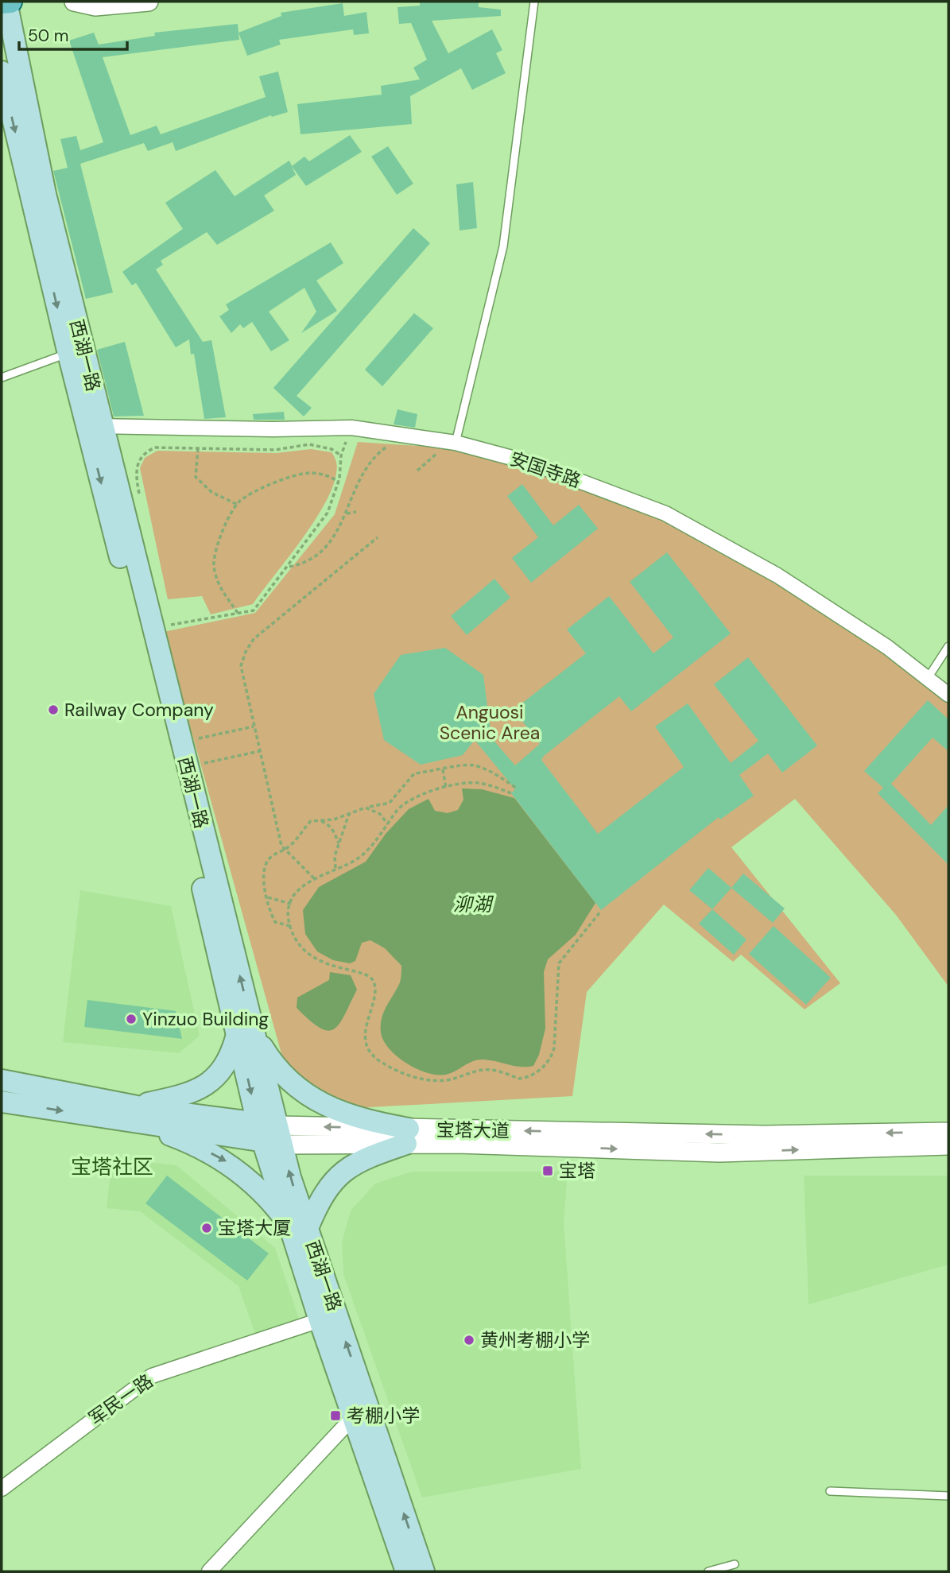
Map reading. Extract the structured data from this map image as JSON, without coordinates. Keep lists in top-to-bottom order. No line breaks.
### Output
{"streets":{"main road":["西湖一路","宝塔大道"],"street":["安国寺路","军民一路"]},"crossings":[["西湖一路","安国寺路"],["西湖一路","宝塔大道"],["西湖一路","军民一路"]],"districts":["宝塔社区"],"water":["泖湖"],"parks":["Anguosi Scenic Area"],"places":{"other":["Railway Company","Yinzuo Building","宝塔大厦","黄州考棚小学"],"transit":["宝塔","考棚小学"]},"scale_bar":"50 m"}
